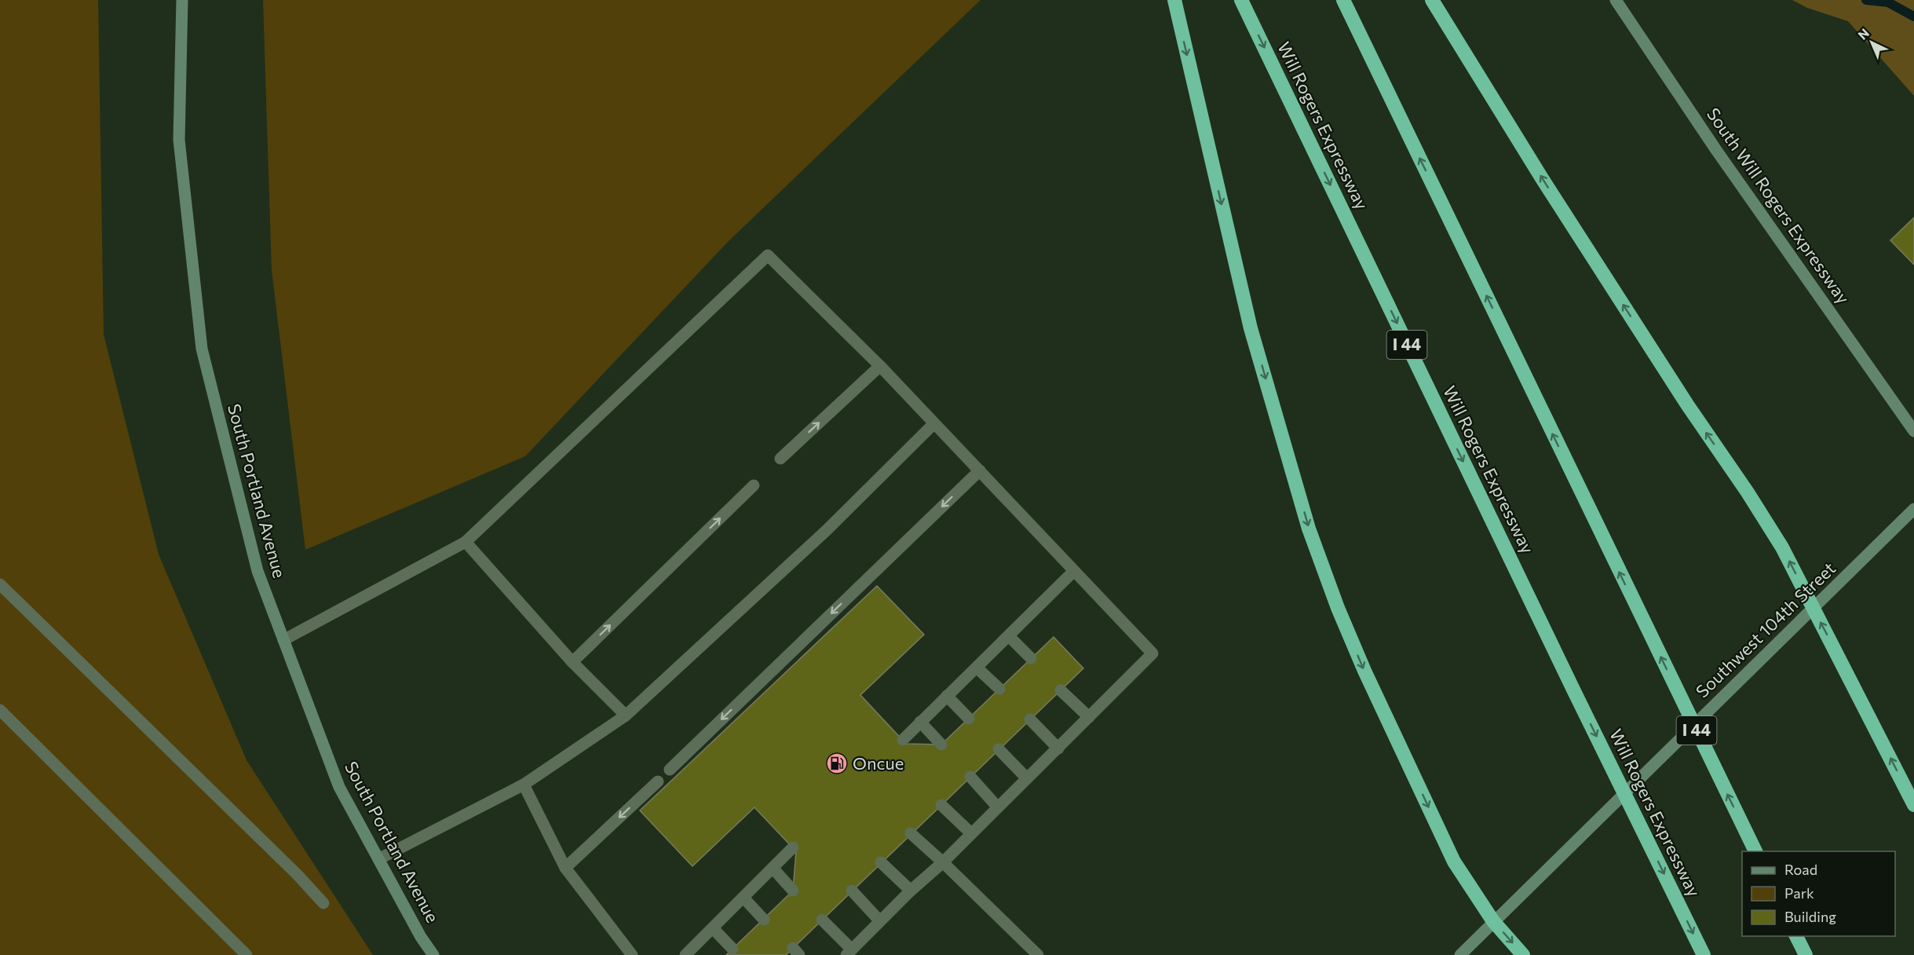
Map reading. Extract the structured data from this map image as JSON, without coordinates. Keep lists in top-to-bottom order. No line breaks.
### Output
{"streets":{"highway":["Will Rogers Expressway","I 44"],"main road":["South Will Rogers Expressway","South Portland Avenue","Southwest 104th Street"]},"places":{"fuel station":["Oncue"]},"legend":["Road","Park","Building"],"north":"top left"}
